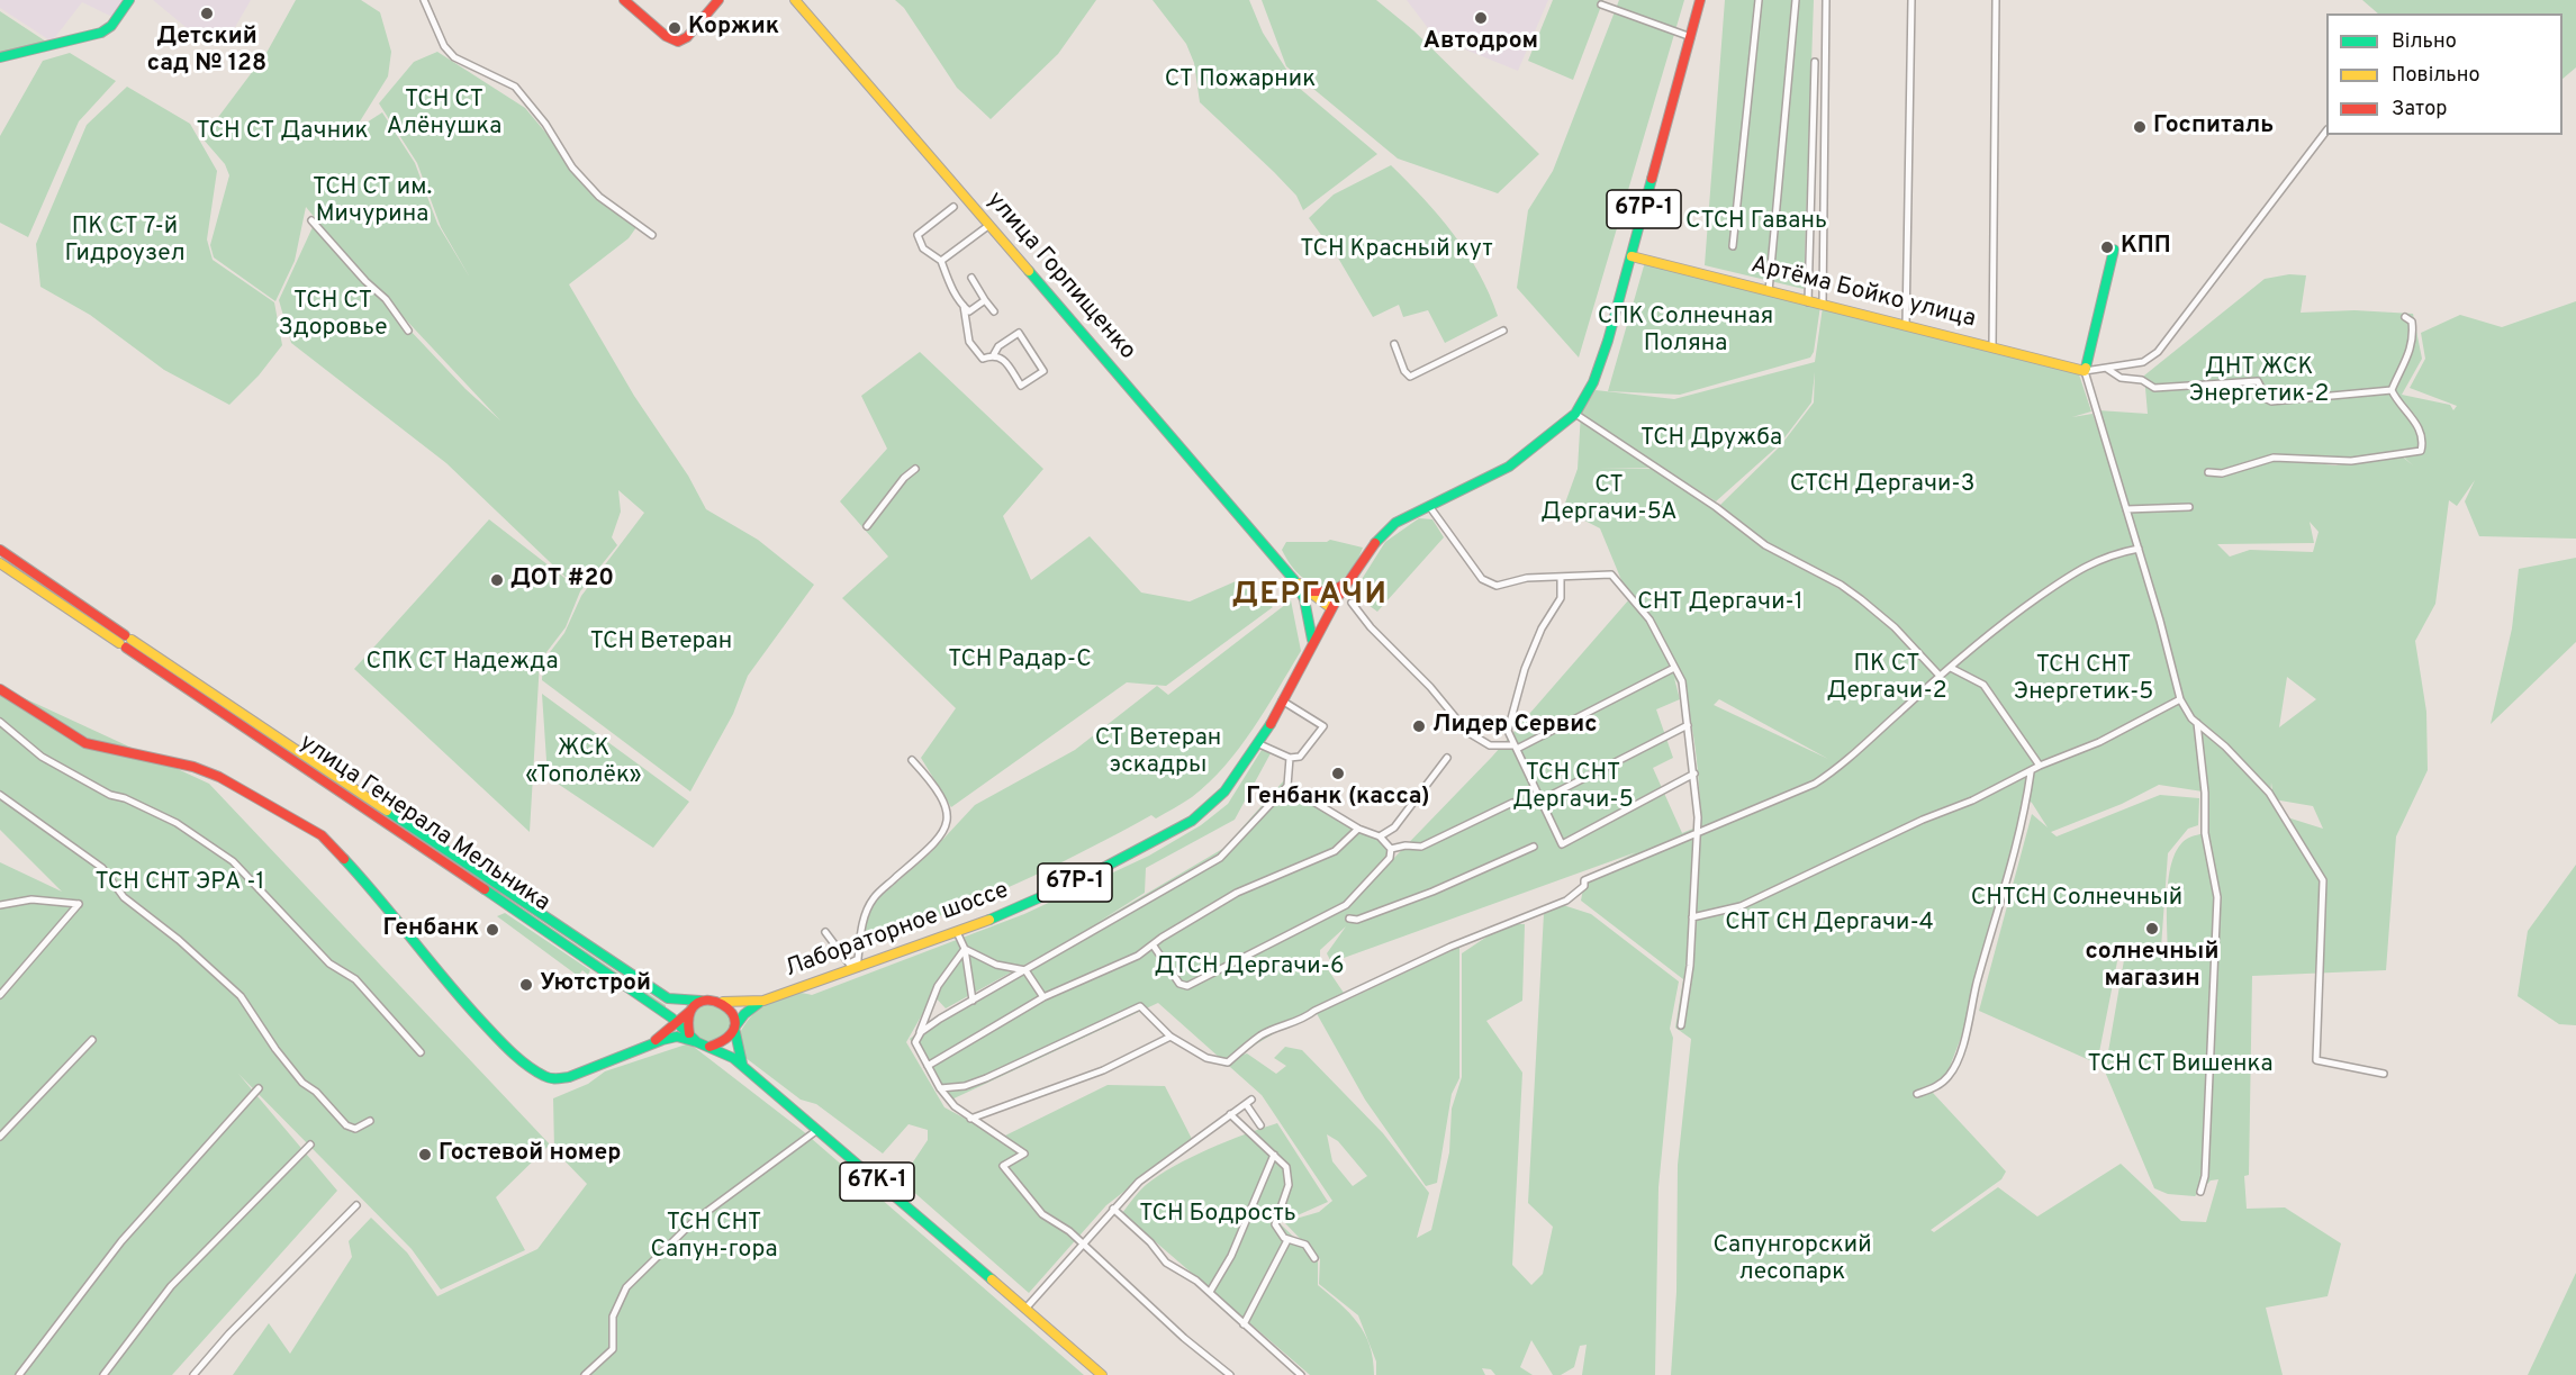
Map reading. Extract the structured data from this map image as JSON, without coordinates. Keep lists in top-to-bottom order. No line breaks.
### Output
{"streets":{"main road":["67Р-1","улица Горпищенко","Артёма Бойко улица","улица Генерала Мельника","Лабораторное шоссе","67К-1"]},"crossings":[["улица Горпищенко","Лабораторное шоссе"],["Артёма Бойко улица","Лабораторное шоссе"],["улица Генерала Мельника","Лабораторное шоссе"],["улица Генерала Мельника","67К-1"],["Лабораторное шоссе","67К-1"]],"districts":["ДЕРГАЧИ"],"parks":["СТ Пожарник","ТСН СТ Алёнушка","ТСН СТ Дачник","ТСН СТ им. Мичурина","СТСН Гавань","ПК СТ 7-й Гидроузел","ТСН Красный кут","ТСН СТ Здоровье","СПК Солнечная Поляна","ДНТ ЖСК Энергетик-2","ТСН Дружба","СТСН Дергачи-3","СТ Дергачи-5А","СНТ Дергачи-1","ТСН Ветеран","ТСН Радар-С","СПК СТ Надежда","ПК СТ Дергачи-2","ТСН СНТ Энергетик-5","СТ Ветеран эскадры","ЖСК «Тополёк»","ТСН СНТ Дергачи-5","ТСН СНТ ЭРА -1","СНТСН Солнечный","СНТ СН Дергачи-4","ДТСН Дергачи-6","ТСН СТ Вишенка","ТСН Бодрость","ТСН СНТ Сапун-гора","Сапунгорский лесопарк"],"places":["Детский сад № 128","Автодром","Коржик","Госпиталь","КПП","ДОТ #20","Лидер Сервис","Генбанк (касса)","солнечный магазин","Генбанк","Уютстрой","Гостевой номер"],"legend":["Вільно","Повільно","Затор"]}
